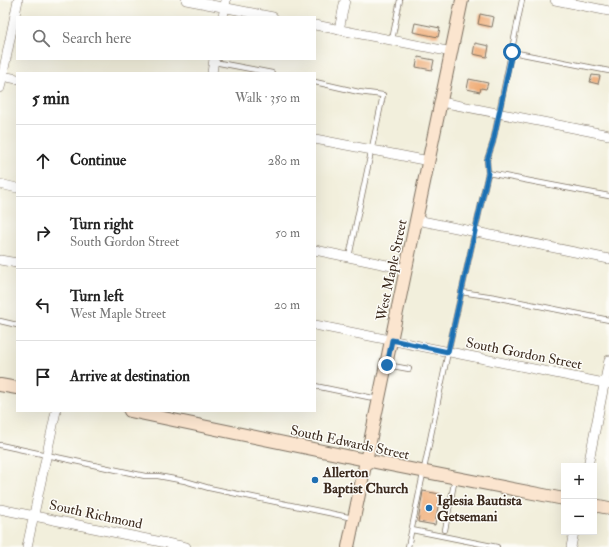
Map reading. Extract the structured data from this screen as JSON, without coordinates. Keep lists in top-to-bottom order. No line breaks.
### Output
{"streets":{"street":["West Maple Street","South Gordon Street","South Edwards Street","South Richmond"]},"crossings":[["West Maple Street","South Gordon Street"],["West Maple Street","South Edwards Street"]],"places":["Allerton Baptist Church","Iglesia Bautista Getsemani"],"page":{"search":"Search here","heading":["5 min","Walk · 350 m"],"list":[["Continue","280 m"],["Turn right","South Gordon Street","50 m"],["Turn left","West Maple Street","20 m"],"Arrive at destination"],"map_buttons":["+","−"]}}
